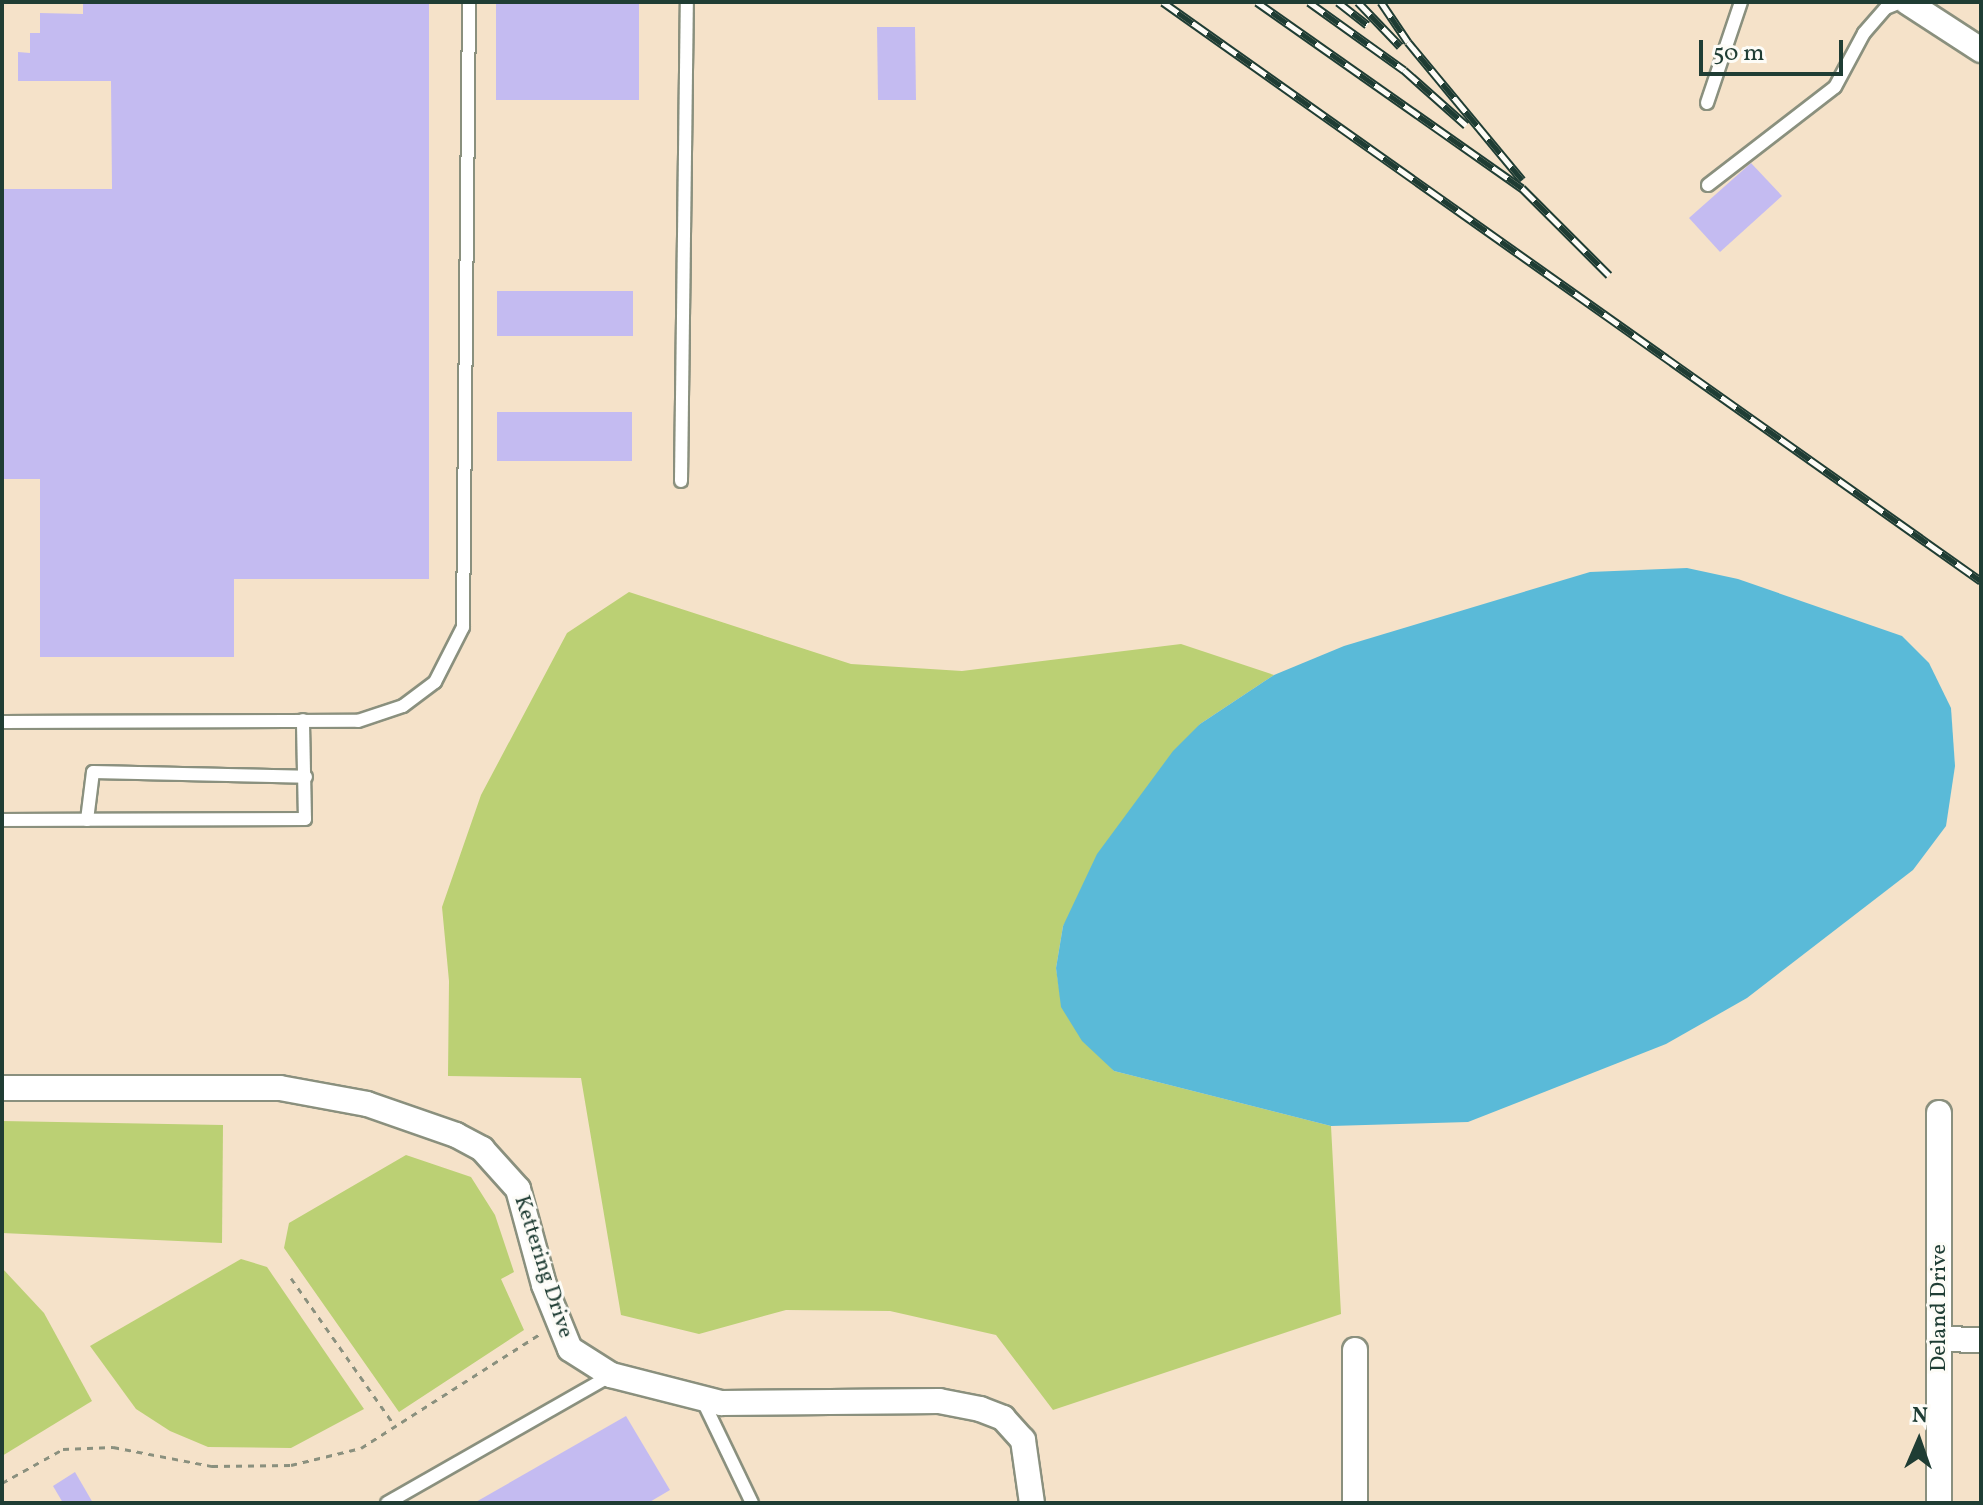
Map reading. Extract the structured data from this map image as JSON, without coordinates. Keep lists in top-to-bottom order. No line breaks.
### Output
{"streets":{"street":["Kettering Drive","Deland Drive"]},"scale_bar":"50 m","north":"top"}
